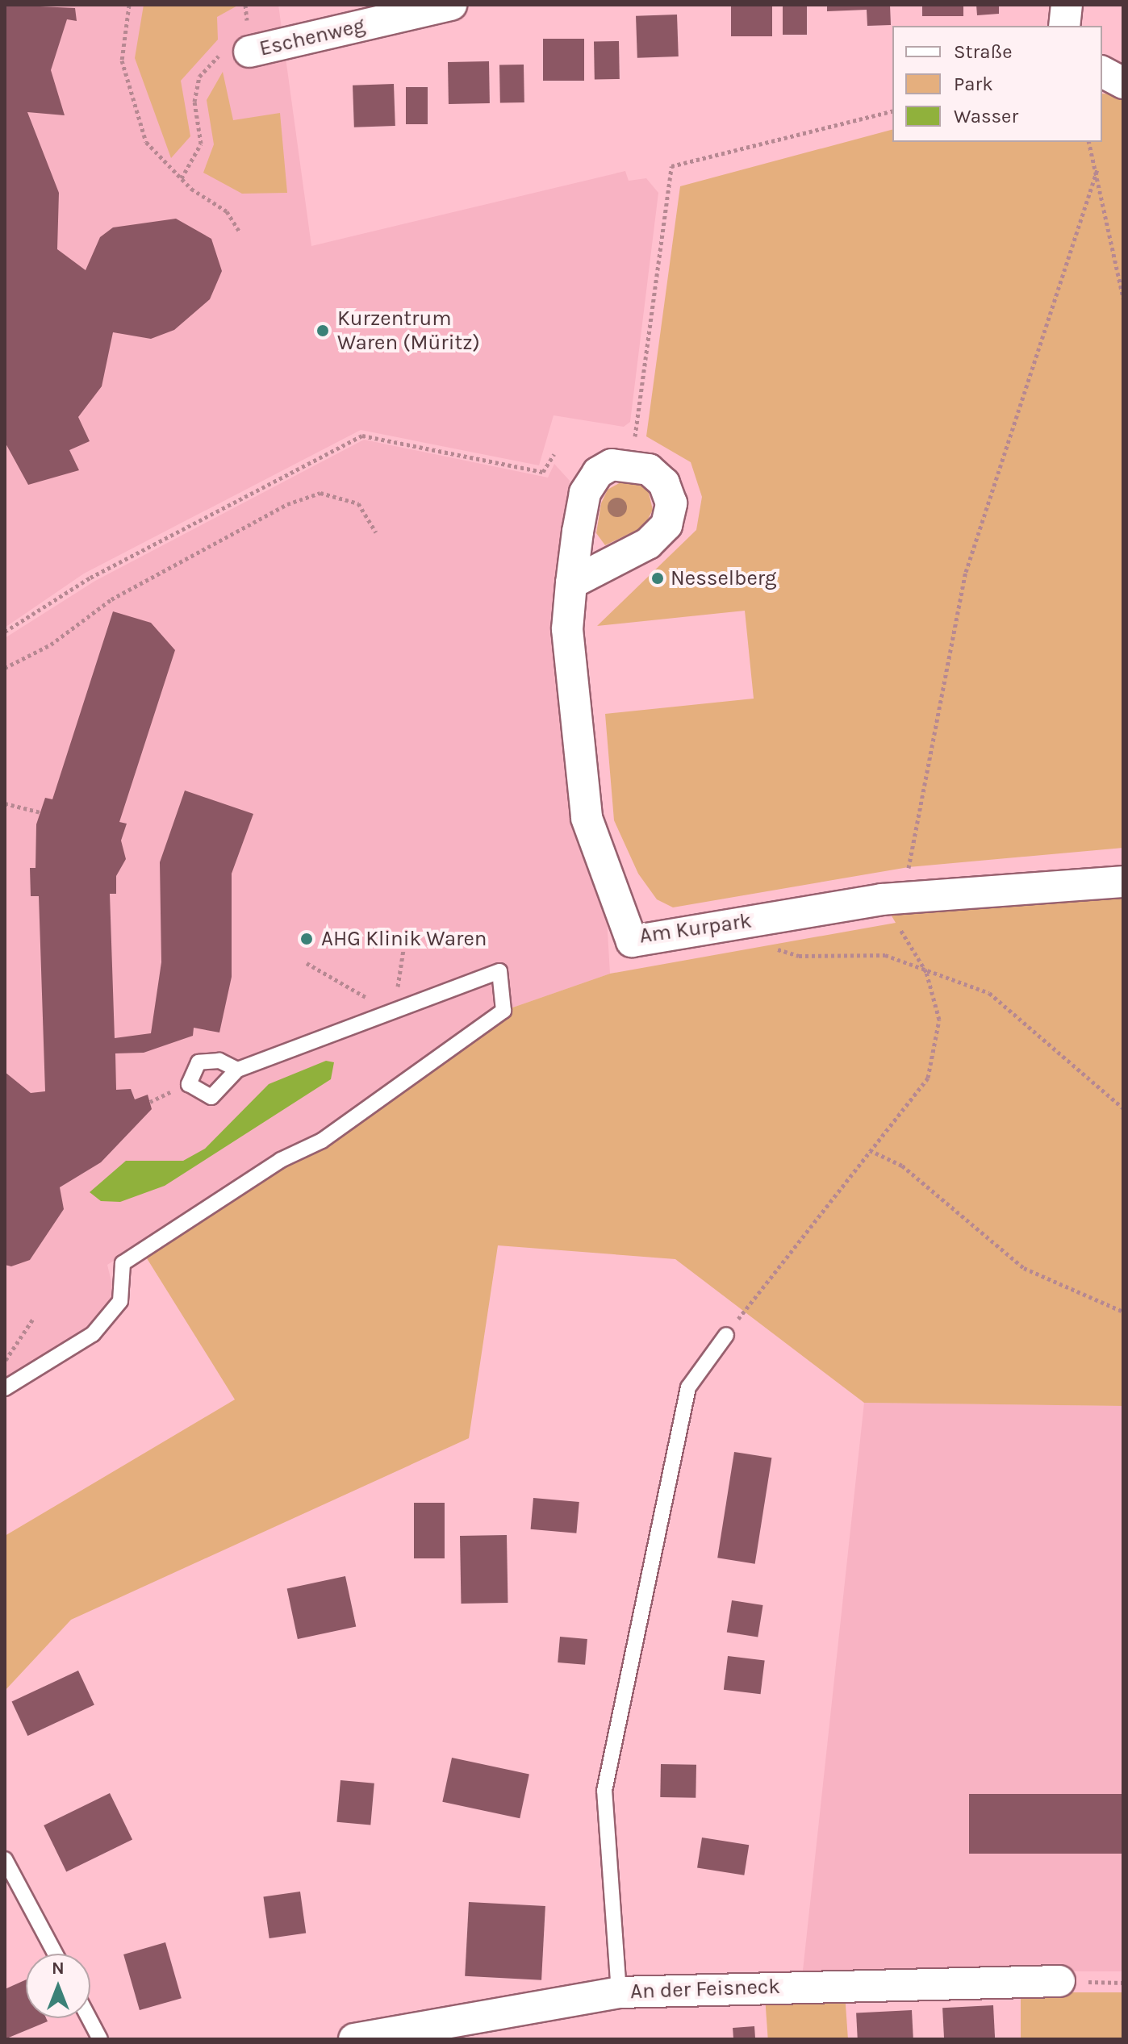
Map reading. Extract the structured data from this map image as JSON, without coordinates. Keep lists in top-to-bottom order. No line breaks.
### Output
{"streets":{"street":["Eschenweg","Am Kurpark","An der Feisneck"]},"places":["Kurzentrum Waren (Müritz)","Nesselberg","AHG Klinik Waren"],"legend":["Straße","Park","Wasser"],"north":"top"}
